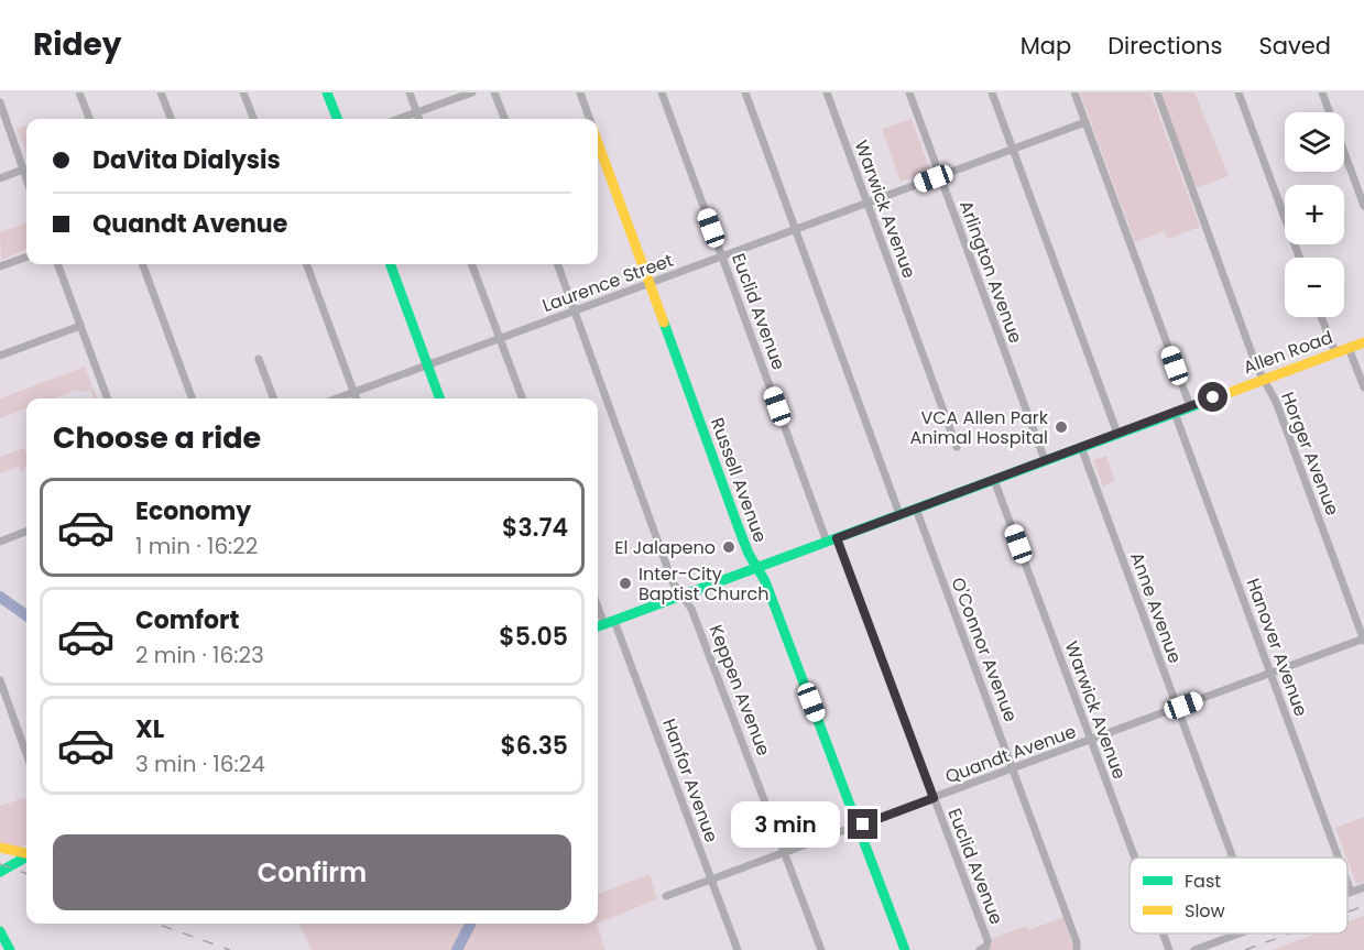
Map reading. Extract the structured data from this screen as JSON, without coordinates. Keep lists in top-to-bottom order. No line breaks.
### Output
{"streets":{"street":["Warwick Avenue","Arlington Avenue","Laurence Street","Euclid Avenue","Allen Road","Horger Avenue","Russell Avenue","Anne Avenue","Hanover Avenue","O'Connor Avenue","Keppen Avenue","Quandt Avenue","Hanfor Avenue"]},"crossings":[["Warwick Avenue","Laurence Street"],["Warwick Avenue","Allen Road"],["Warwick Avenue","Quandt Avenue"],["Arlington Avenue","Laurence Street"],["Arlington Avenue","Allen Road"],["Laurence Street","Euclid Avenue"],["Laurence Street","Russell Avenue"],["Laurence Street","Keppen Avenue"],["Euclid Avenue","Allen Road"],["Euclid Avenue","Quandt Avenue"],["Allen Road","Horger Avenue"],["Allen Road","Russell Avenue"],["Allen Road","Anne Avenue"],["Allen Road","Hanover Avenue"],["Allen Road","O'Connor Avenue"],["Allen Road","Keppen Avenue"],["Allen Road","Hanfor Avenue"],["Horger Avenue","Quandt Avenue"],["Russell Avenue","Quandt Avenue"],["Anne Avenue","Quandt Avenue"],["Hanover Avenue","Quandt Avenue"],["O'Connor Avenue","Quandt Avenue"],["Keppen Avenue","Quandt Avenue"],["Quandt Avenue","Hanfor Avenue"]],"places":["VCA Allen Park Animal Hospital","El Jalapeno","Inter-City Baptist Church"],"legend":["Fast","Slow"],"page":{"header":"Ridey","nav":["Map","Directions","Saved"],"map_buttons":["+","−"],"banner":["DaVita Dialysis","Quandt Avenue"],"heading":"Choose a ride","list":[{"name":"Economy","note":"1 min · 16:22","value":"$3.74"},{"name":"Comfort","note":"2 min · 16:23","value":"$5.05"},{"name":"XL","note":"3 min · 16:24","value":"$6.35"}],"bubble":"3 min","buttons":"Confirm"}}
